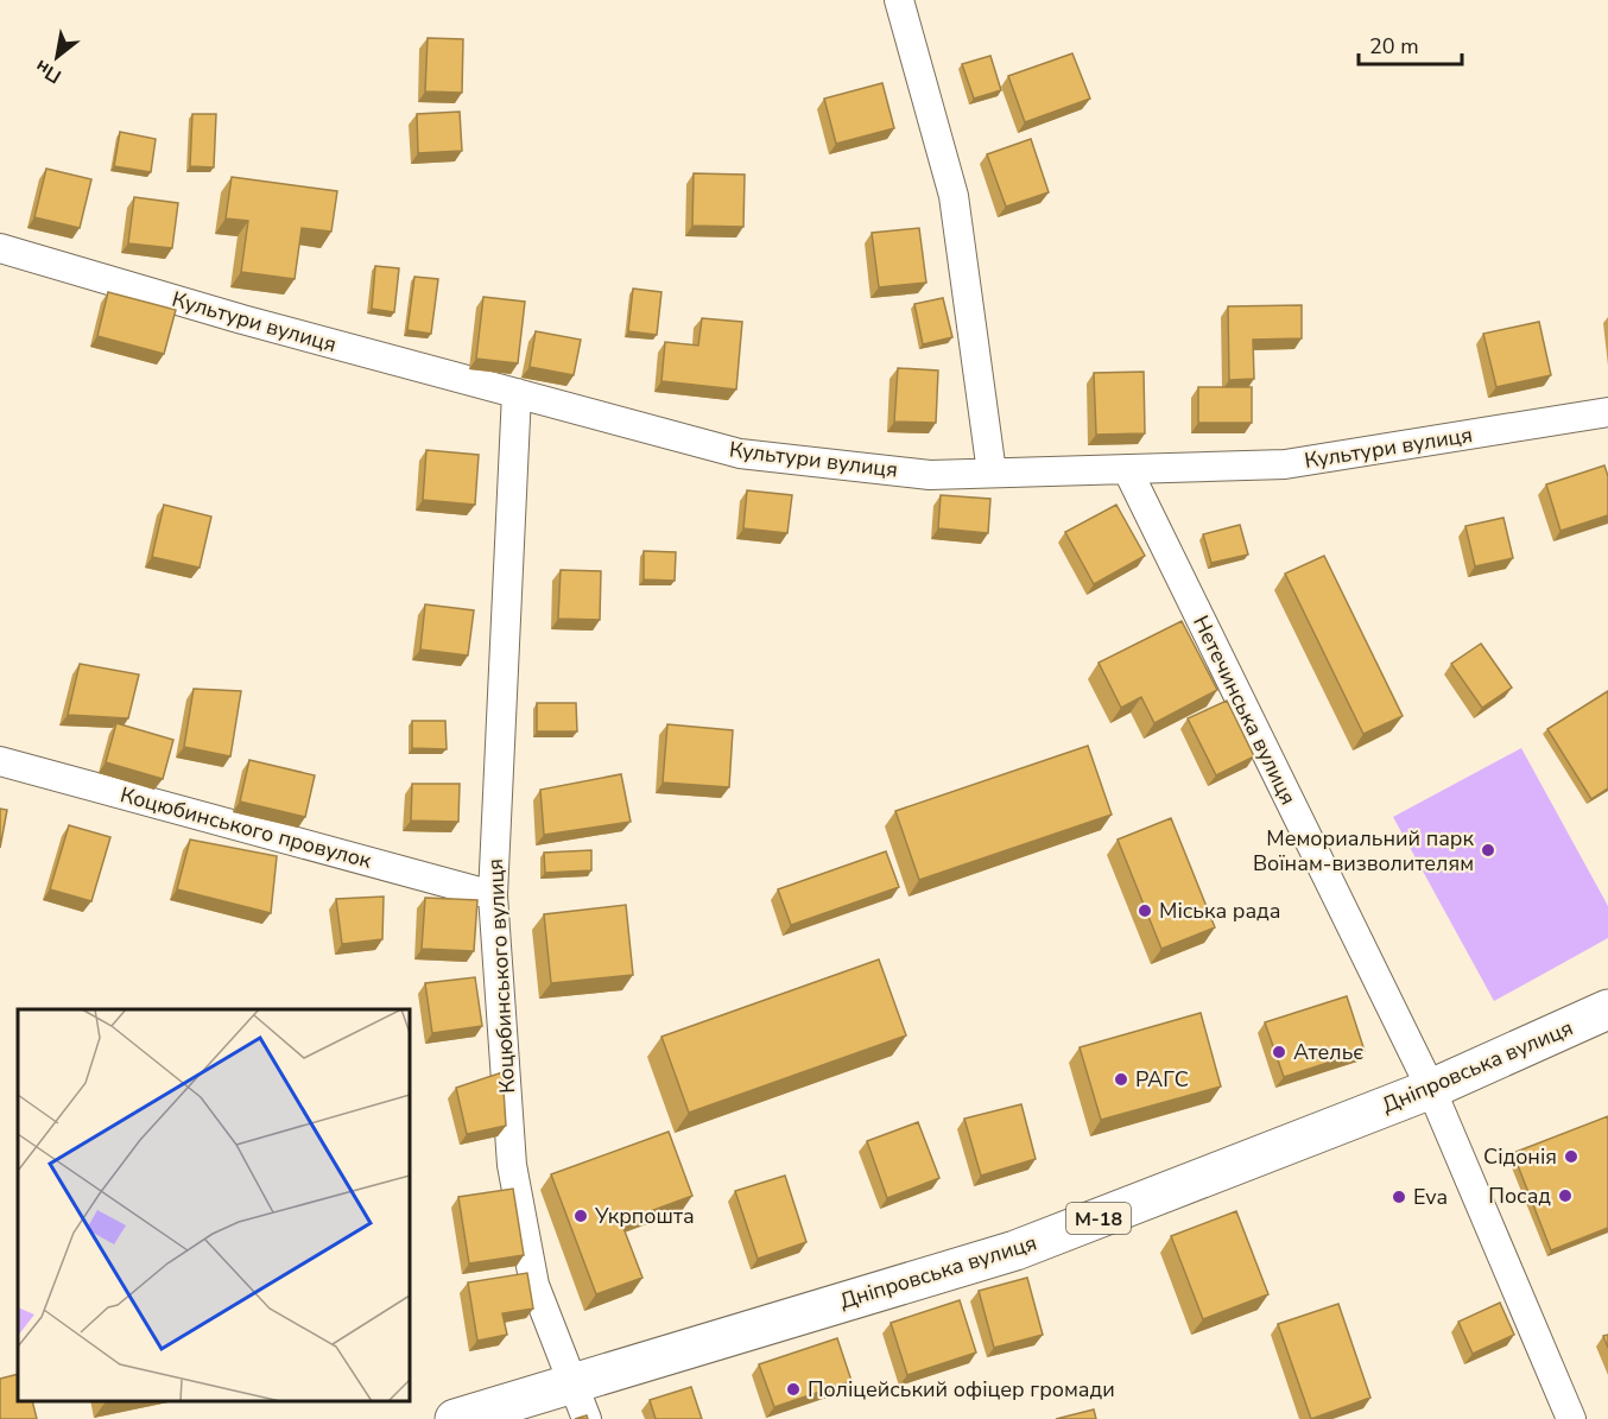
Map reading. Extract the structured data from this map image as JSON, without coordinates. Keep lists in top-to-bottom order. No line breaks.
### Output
{"streets":{"highway":["Дніпровська вулиця","М-18"],"street":["Культури вулиця","Нетечинська вулиця","Коцюбинського провулок","Коцюбинського вулиця"]},"crossings":[["Культури вулиця","Нетечинська вулиця"],["Культури вулиця","Коцюбинського вулиця"],["Нетечинська вулиця","Дніпровська вулиця"],["Коцюбинського провулок","Коцюбинського вулиця"],["Коцюбинського вулиця","Дніпровська вулиця"]],"places":["Мемориальний парк Воїнам-визволителям","Міська рада","Ательє","РАГС","Сідонія","Посад","Eva","Укрпошта","Поліцейський офіцер громади"],"scale_bar":"20 m","north":"bottom left"}
